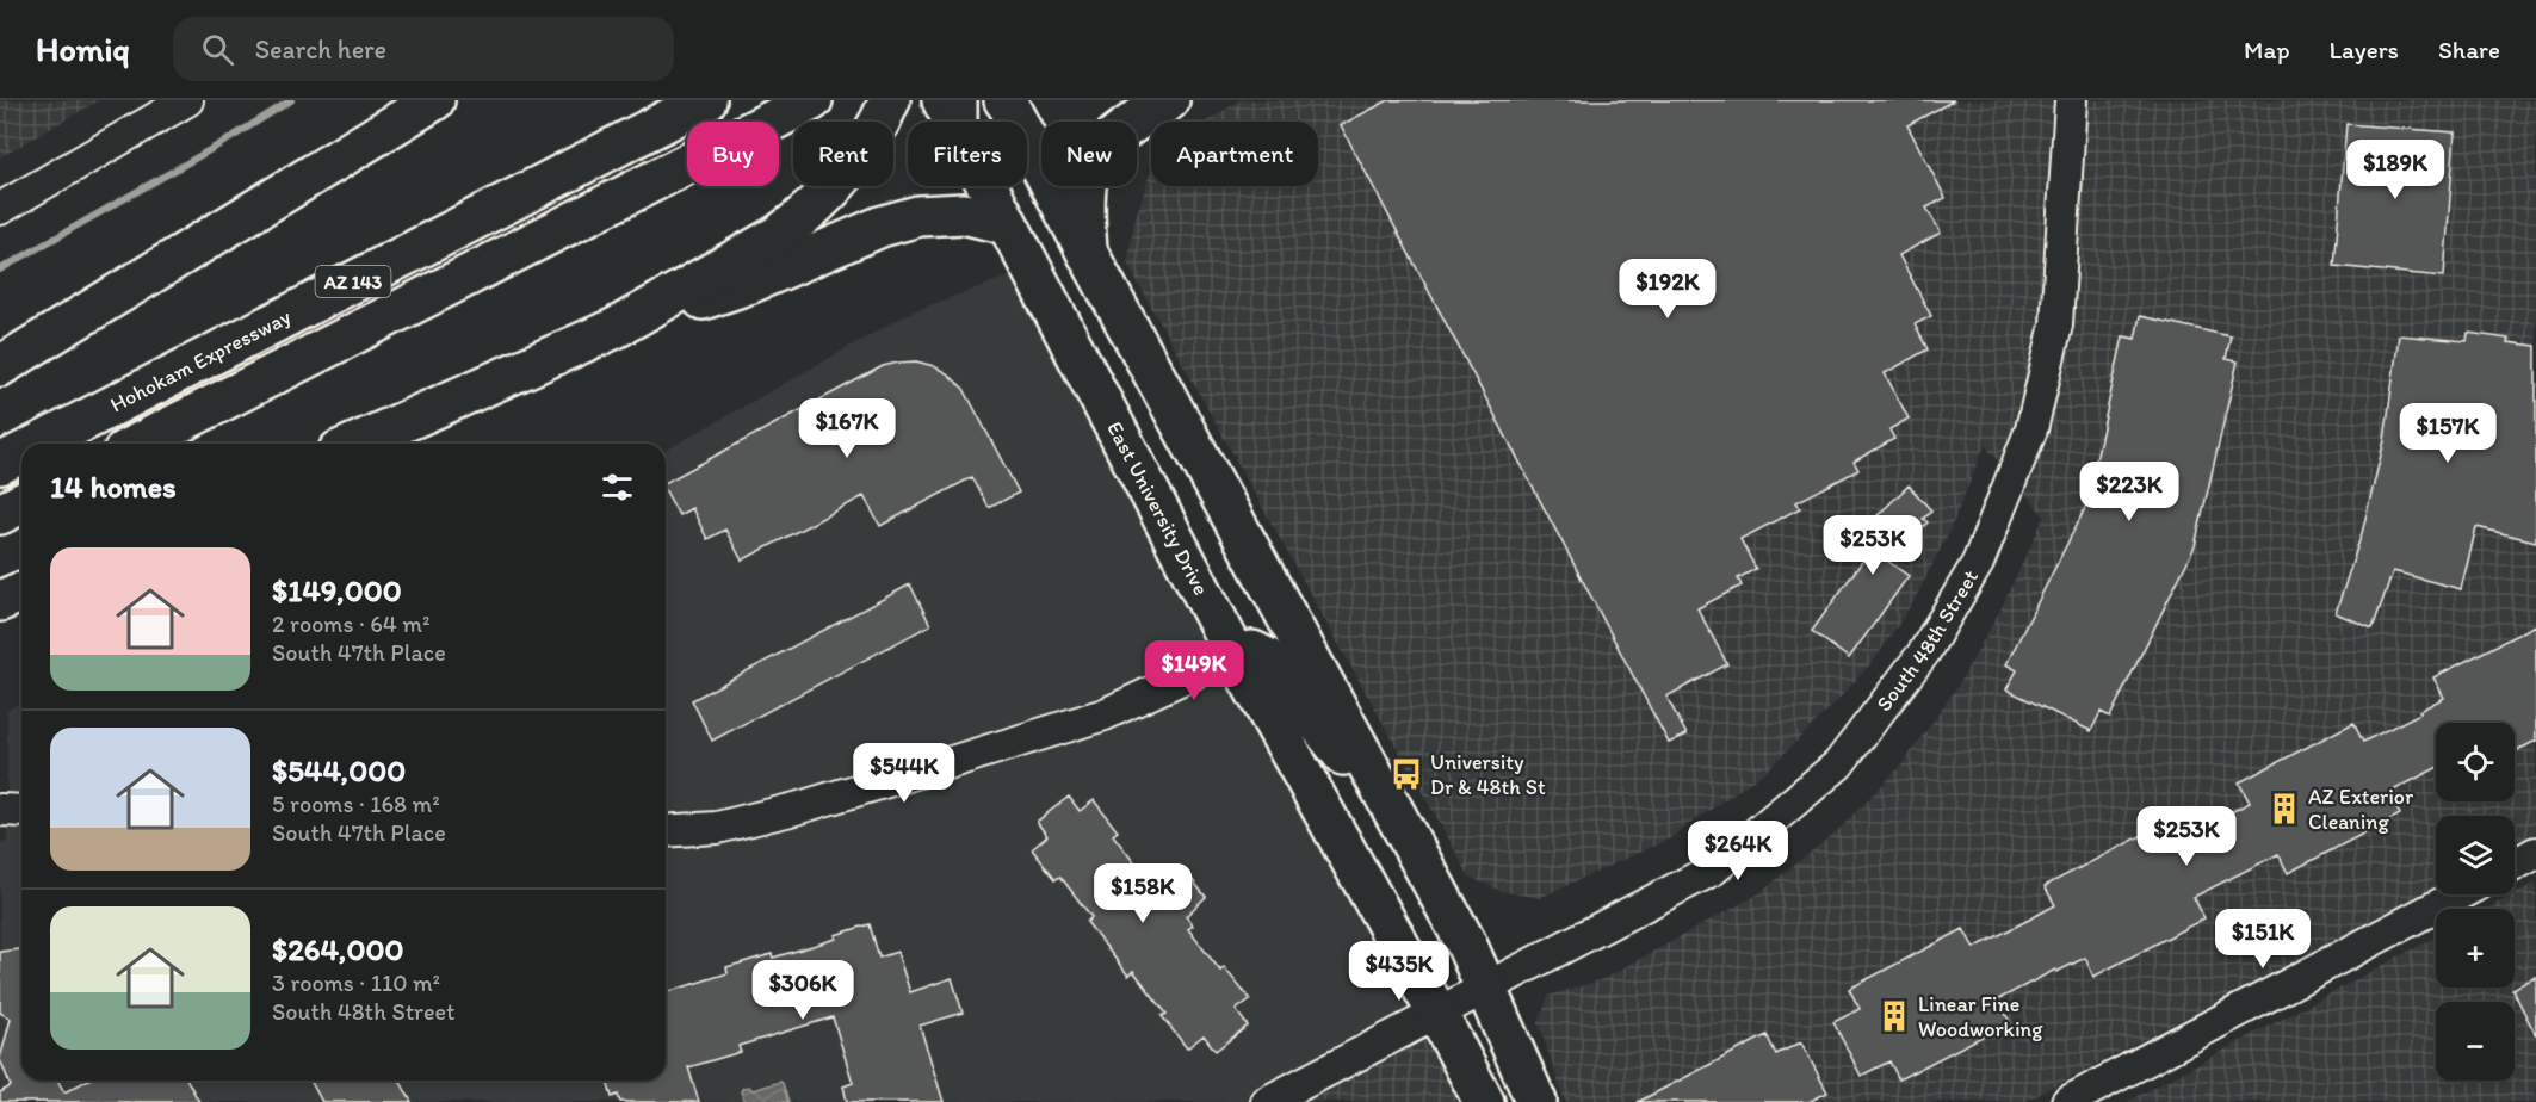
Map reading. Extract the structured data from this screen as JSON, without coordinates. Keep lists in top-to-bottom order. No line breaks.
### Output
{"streets":{"main road":["AZ 143","Hohokam Expressway","East University Drive"],"street":["South 48th Street"]},"crossings":[["East University Drive","South 48th Street"]],"places":{"bus stop":["University Dr & 48th St"],"building":["AZ Exterior Cleaning","Linear Fine Woodworking"]},"page":{"header":"Homiq","search":"Search here","nav":["Map","Layers","Share"],"chip":["Buy","Rent","Filters","New","Apartment"],"price":["$189K","$192K","$167K","$157K","$223K","$253K","$149K","$544K","$253K","$264K","$158K","$151K","$435K","$306K"],"heading":"14 homes","list":[{"name":"$149,000","note":"2 rooms · 64 m² · South 47th Place"},{"name":"$544,000","note":"5 rooms · 168 m² · South 47th Place"},{"name":"$264,000","note":"3 rooms · 110 m² · South 48th Street"}],"map_buttons":["+","−"]}}
